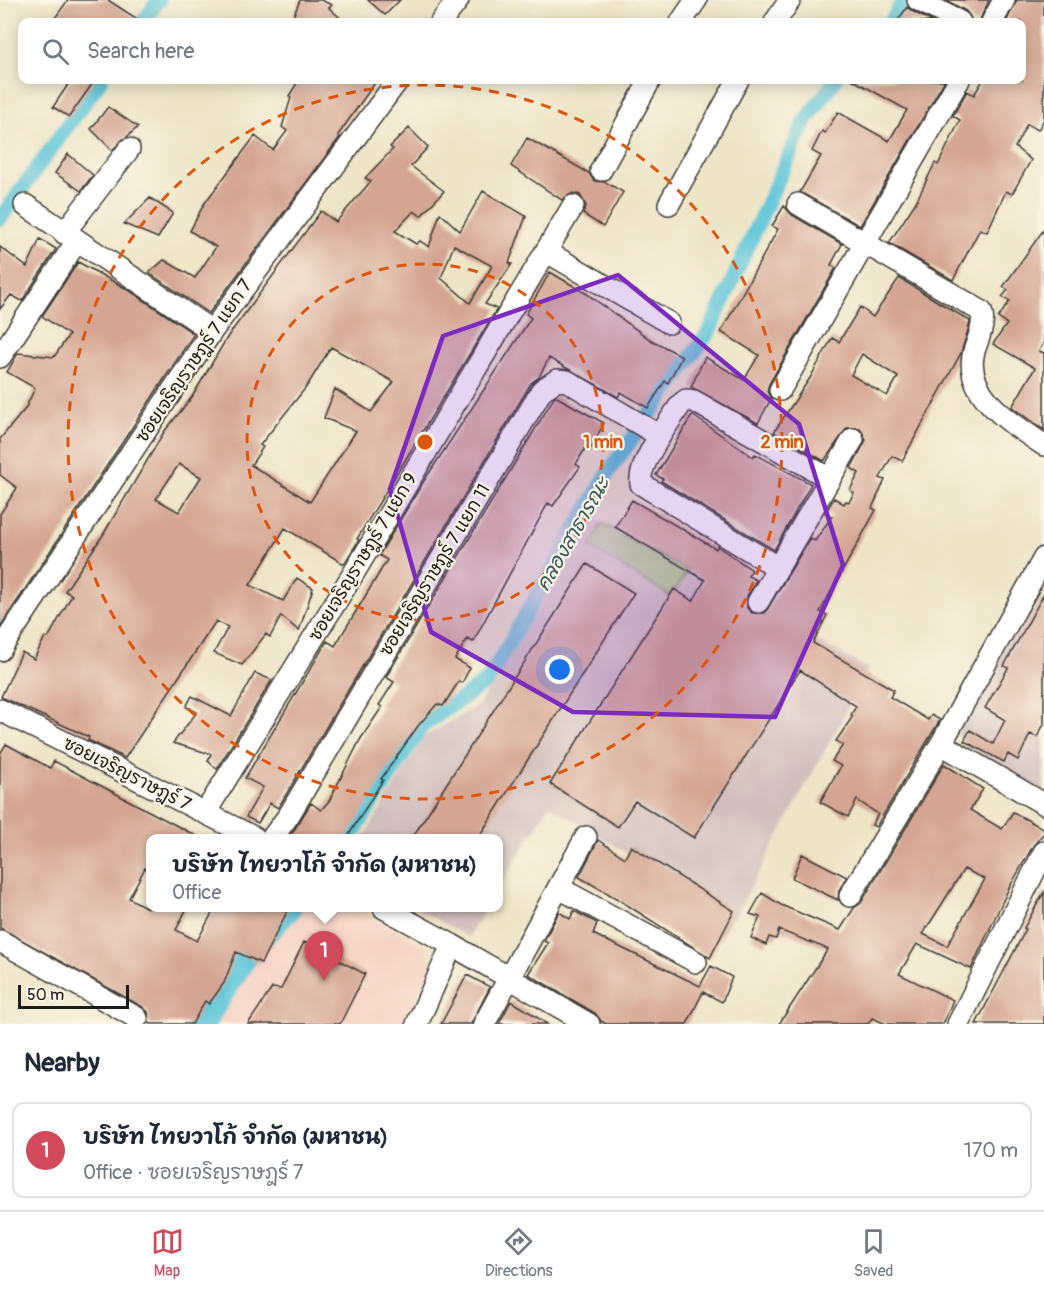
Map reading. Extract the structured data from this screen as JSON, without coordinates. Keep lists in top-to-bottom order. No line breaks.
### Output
{"streets":{"street":["ซอยเจริญราษฎร์ 7 แยก 7","ซอยเจริญราษฎร์ 7 แยก 9","ซอยเจริญราษฎร์ 7 แยก 11","ซอยเจริญราษฎร์ 7"]},"crossings":[["ซอยเจริญราษฎร์ 7 แยก 9","ซอยเจริญราษฎร์ 7"]],"water":["คลองสาธารณะ"],"scale_bar":"50 m","page":{"search":"Search here","popup":["บริษัท ไทยวาโก้ จำกัด (มหาชน)","Office"],"pins":"1","scale":"50 m","heading":"Nearby","list":[{"mark":"1","name":"บริษัท ไทยวาโก้ จำกัด (มหาชน)","note":"Office · ซอยเจริญราษฎร์ 7","value":"170 m"}],"nav":["Map","Directions","Saved"]},"rings":["1 min","2 min"]}
